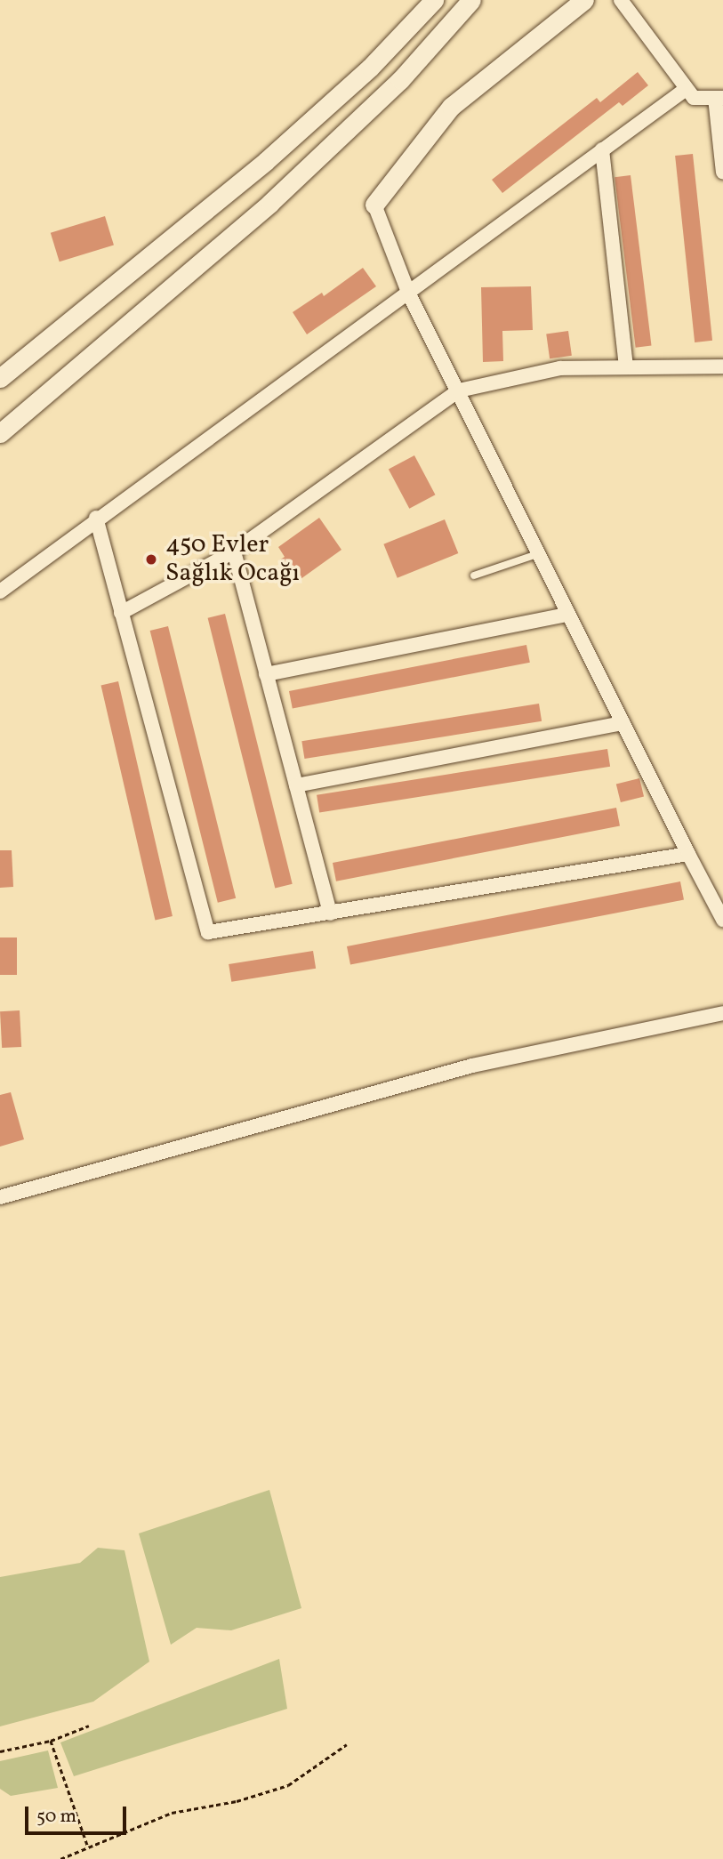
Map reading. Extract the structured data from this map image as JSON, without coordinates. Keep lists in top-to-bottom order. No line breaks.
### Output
{"places":["450 Evler Sağlık Ocağı"],"scale_bar":"50 m"}
